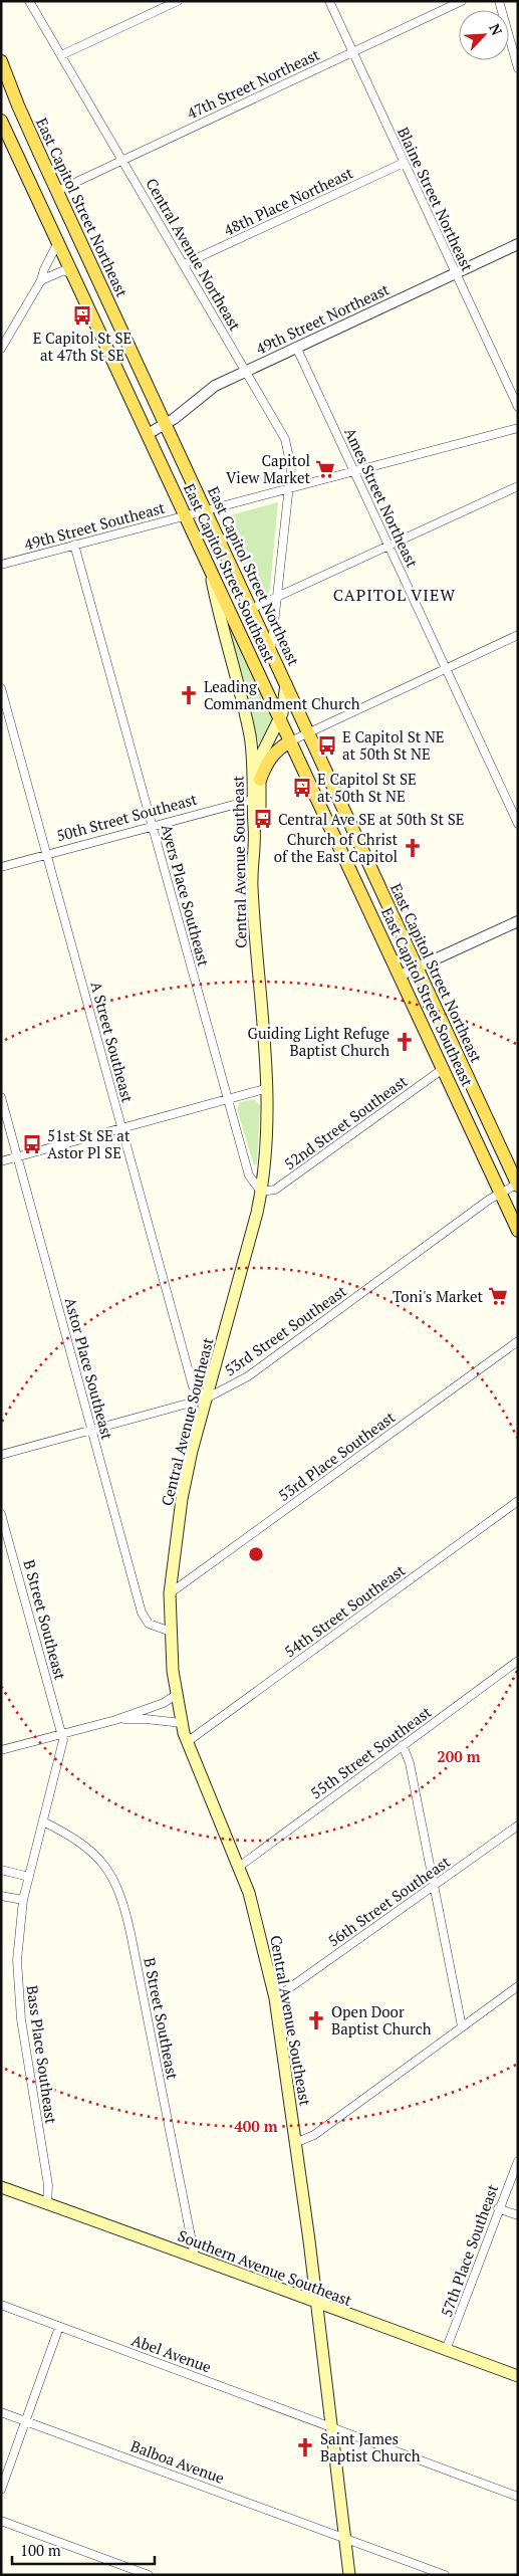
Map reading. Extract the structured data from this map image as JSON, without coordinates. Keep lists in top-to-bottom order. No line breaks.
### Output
{"streets":{"main road":["East Capitol Street Northeast","East Capitol Street Southeast","Central Avenue Southeast","Southern Avenue Southeast"],"street":["47th Street Northeast","Blaine Street Northeast","48th Place Northeast","Central Avenue Northeast","49th Street Northeast","Ames Street Northeast","49th Street Southeast","50th Street Southeast","Ayers Place Southeast","A Street Southeast","52nd Street Southeast","53rd Street Southeast","Astor Place Southeast","53rd Place Southeast","54th Street Southeast","B Street Southeast","55th Street Southeast","56th Street Southeast","Bass Place Southeast","57th Place Southeast","Abel Avenue","Balboa Avenue"]},"crossings":[["47th Street Northeast","Blaine Street Northeast"],["47th Street Northeast","East Capitol Street Northeast"],["47th Street Northeast","Central Avenue Northeast"],["Blaine Street Northeast","48th Place Northeast"],["Blaine Street Northeast","49th Street Northeast"],["48th Place Northeast","Central Avenue Northeast"],["East Capitol Street Northeast","Central Avenue Northeast"],["East Capitol Street Northeast","49th Street Northeast"],["East Capitol Street Northeast","49th Street Southeast"],["East Capitol Street Northeast","East Capitol Street Southeast"],["East Capitol Street Northeast","53rd Street Southeast"],["Central Avenue Northeast","49th Street Northeast"],["Central Avenue Northeast","49th Street Southeast"],["49th Street Northeast","Ames Street Northeast"],["49th Street Northeast","East Capitol Street Southeast"],["Ames Street Northeast","49th Street Southeast"],["49th Street Southeast","East Capitol Street Southeast"],["49th Street Southeast","Ayers Place Southeast"],["East Capitol Street Southeast","Central Avenue Southeast"],["East Capitol Street Southeast","52nd Street Southeast"],["East Capitol Street Southeast","53rd Street Southeast"],["50th Street Southeast","Central Avenue Southeast"],["50th Street Southeast","Ayers Place Southeast"],["50th Street Southeast","A Street Southeast"],["Central Avenue Southeast","Ayers Place Southeast"],["Central Avenue Southeast","A Street Southeast"],["Central Avenue Southeast","52nd Street Southeast"],["Central Avenue Southeast","53rd Street Southeast"],["Central Avenue Southeast","Astor Place Southeast"],["Central Avenue Southeast","53rd Place Southeast"],["Central Avenue Southeast","54th Street Southeast"],["Central Avenue Southeast","55th Street Southeast"],["Central Avenue Southeast","56th Street Southeast"],["Central Avenue Southeast","Southern Avenue Southeast"],["Central Avenue Southeast","Abel Avenue"],["Central Avenue Southeast","Balboa Avenue"],["Ayers Place Southeast","52nd Street Southeast"],["A Street Southeast","53rd Street Southeast"],["53rd Street Southeast","Astor Place Southeast"],["B Street Southeast","Bass Place Southeast"],["B Street Southeast","Southern Avenue Southeast"],["Bass Place Southeast","Southern Avenue Southeast"],["57th Place Southeast","Southern Avenue Southeast"]],"districts":["CAPITOL VIEW"],"places":{"bus stop":["E Capitol St SE at 47th St SE","E Capitol St NE at 50th St NE","E Capitol St SE at 50th St NE","Central Ave SE at 50th St SE","51st St SE at Astor Pl SE"],"supermarket":["Capitol View Market","Toni's Market"],"church":["Leading Commandment Church","Church of Christ of the East Capitol","Guiding Light Refuge Baptist Church","Open Door Baptist Church","Saint James Baptist Church"]},"scale_bar":"100 m","north":"top right","rings":["200 m","400 m"]}
